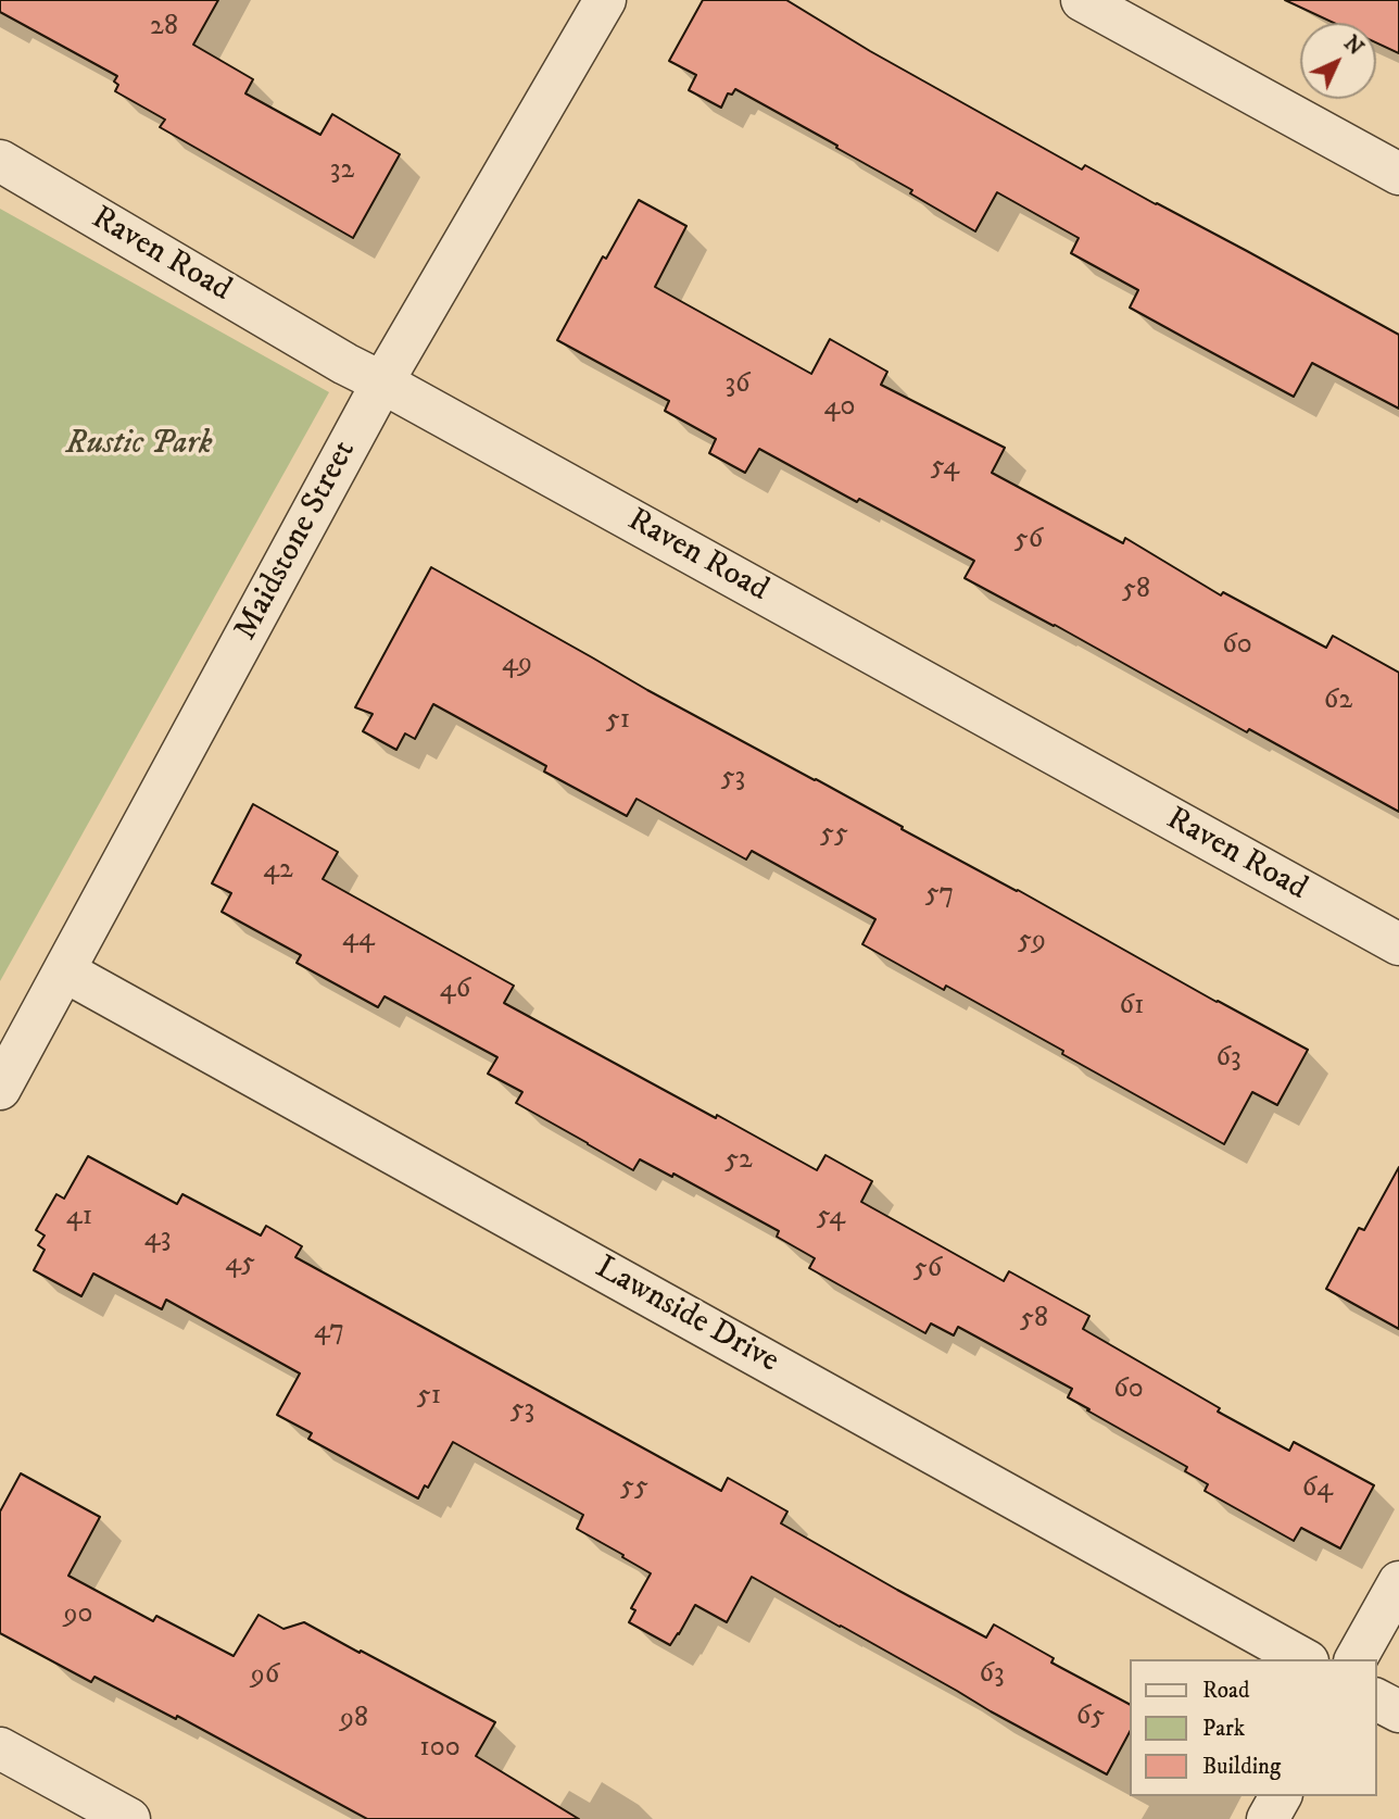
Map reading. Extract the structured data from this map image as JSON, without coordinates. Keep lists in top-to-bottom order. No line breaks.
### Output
{"streets":{"street":["Raven Road","Maidstone Street","Lawnside Drive"]},"crossings":[["Raven Road","Maidstone Street"],["Maidstone Street","Lawnside Drive"]],"parks":["Rustic Park"],"house_numbers":["28","32","36","40","54","56","58","60","49","62","51","53","55","42","57","44","59","46","61","63","52","41","54","43","45","56","58","47","60","51","53","55","64","90","63","96","65","98","100"],"legend":["Road","Park","Building"],"north":"top right"}
